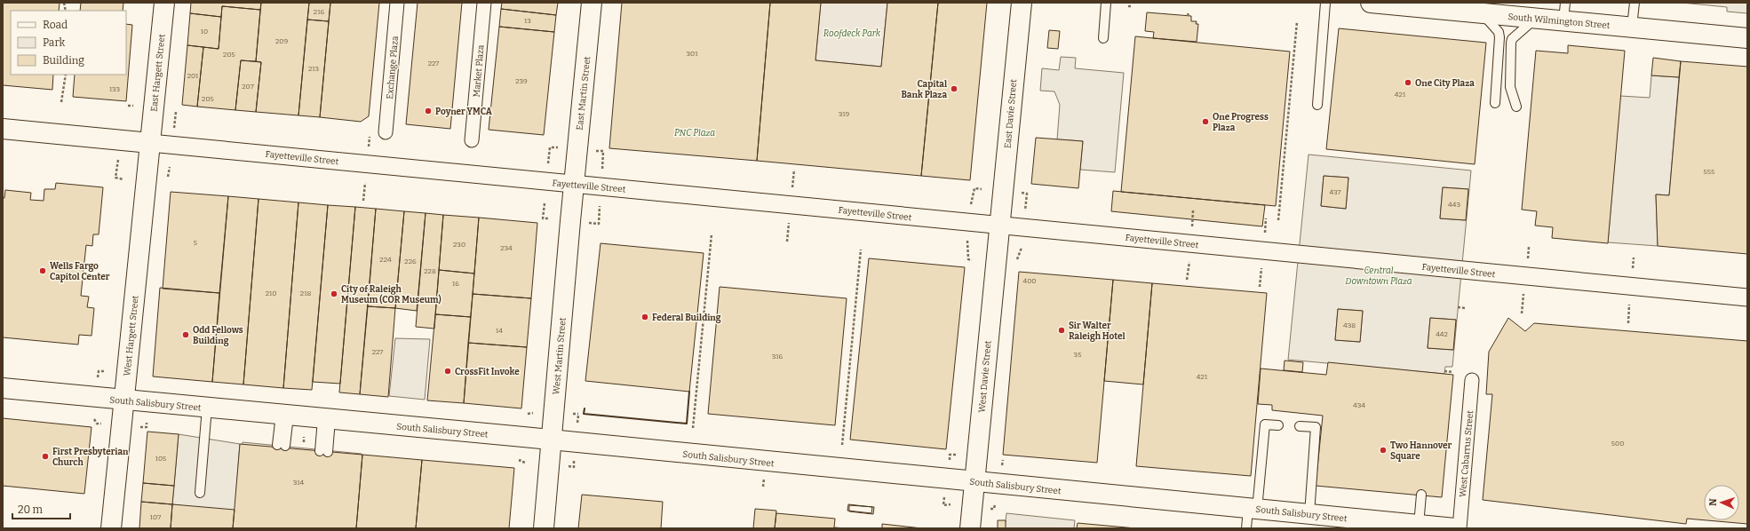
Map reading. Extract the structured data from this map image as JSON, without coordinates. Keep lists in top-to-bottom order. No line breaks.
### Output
{"streets":{"main road":["South Wilmington Street","East Hargett Street","East Martin Street","East Davie Street","Fayetteville Street","West Hargett Street","West Martin Street","West Davie Street","South Salisbury Street"],"street":["Exchange Plaza","Market Plaza","West Cabarrus Street"]},"crossings":[["East Hargett Street","Fayetteville Street"],["East Hargett Street","West Hargett Street"],["East Martin Street","Fayetteville Street"],["East Martin Street","West Martin Street"],["East Davie Street","Fayetteville Street"],["East Davie Street","West Davie Street"],["Fayetteville Street","West Hargett Street"],["Fayetteville Street","West Martin Street"],["Fayetteville Street","West Davie Street"],["West Hargett Street","South Salisbury Street"],["West Martin Street","South Salisbury Street"],["West Davie Street","South Salisbury Street"]],"parks":["Roofdeck Park","PNC Plaza","Central Downtown Plaza"],"places":["One City Plaza","Capital Bank Plaza","Poyner YMCA","One Progress Plaza","Wells Fargo Capitol Center","City of Raleigh Museum (COR Museum)","Federal Building","Sir Walter Raleigh Hotel","Odd Fellows Building","CrossFit Invoke","Two Hannover Square","First Presbyterian Church"],"house_numbers":["216","13","10","209","301","205","227","213","201","239","207","133","421","205","319","555","437","443","5","230","234","224","226","228","400","16","210","218","438","14","442","227","35","316","421","434","500","105","314","107"],"legend":["Road","Park","Building"],"scale_bar":"20 m","north":"left"}
